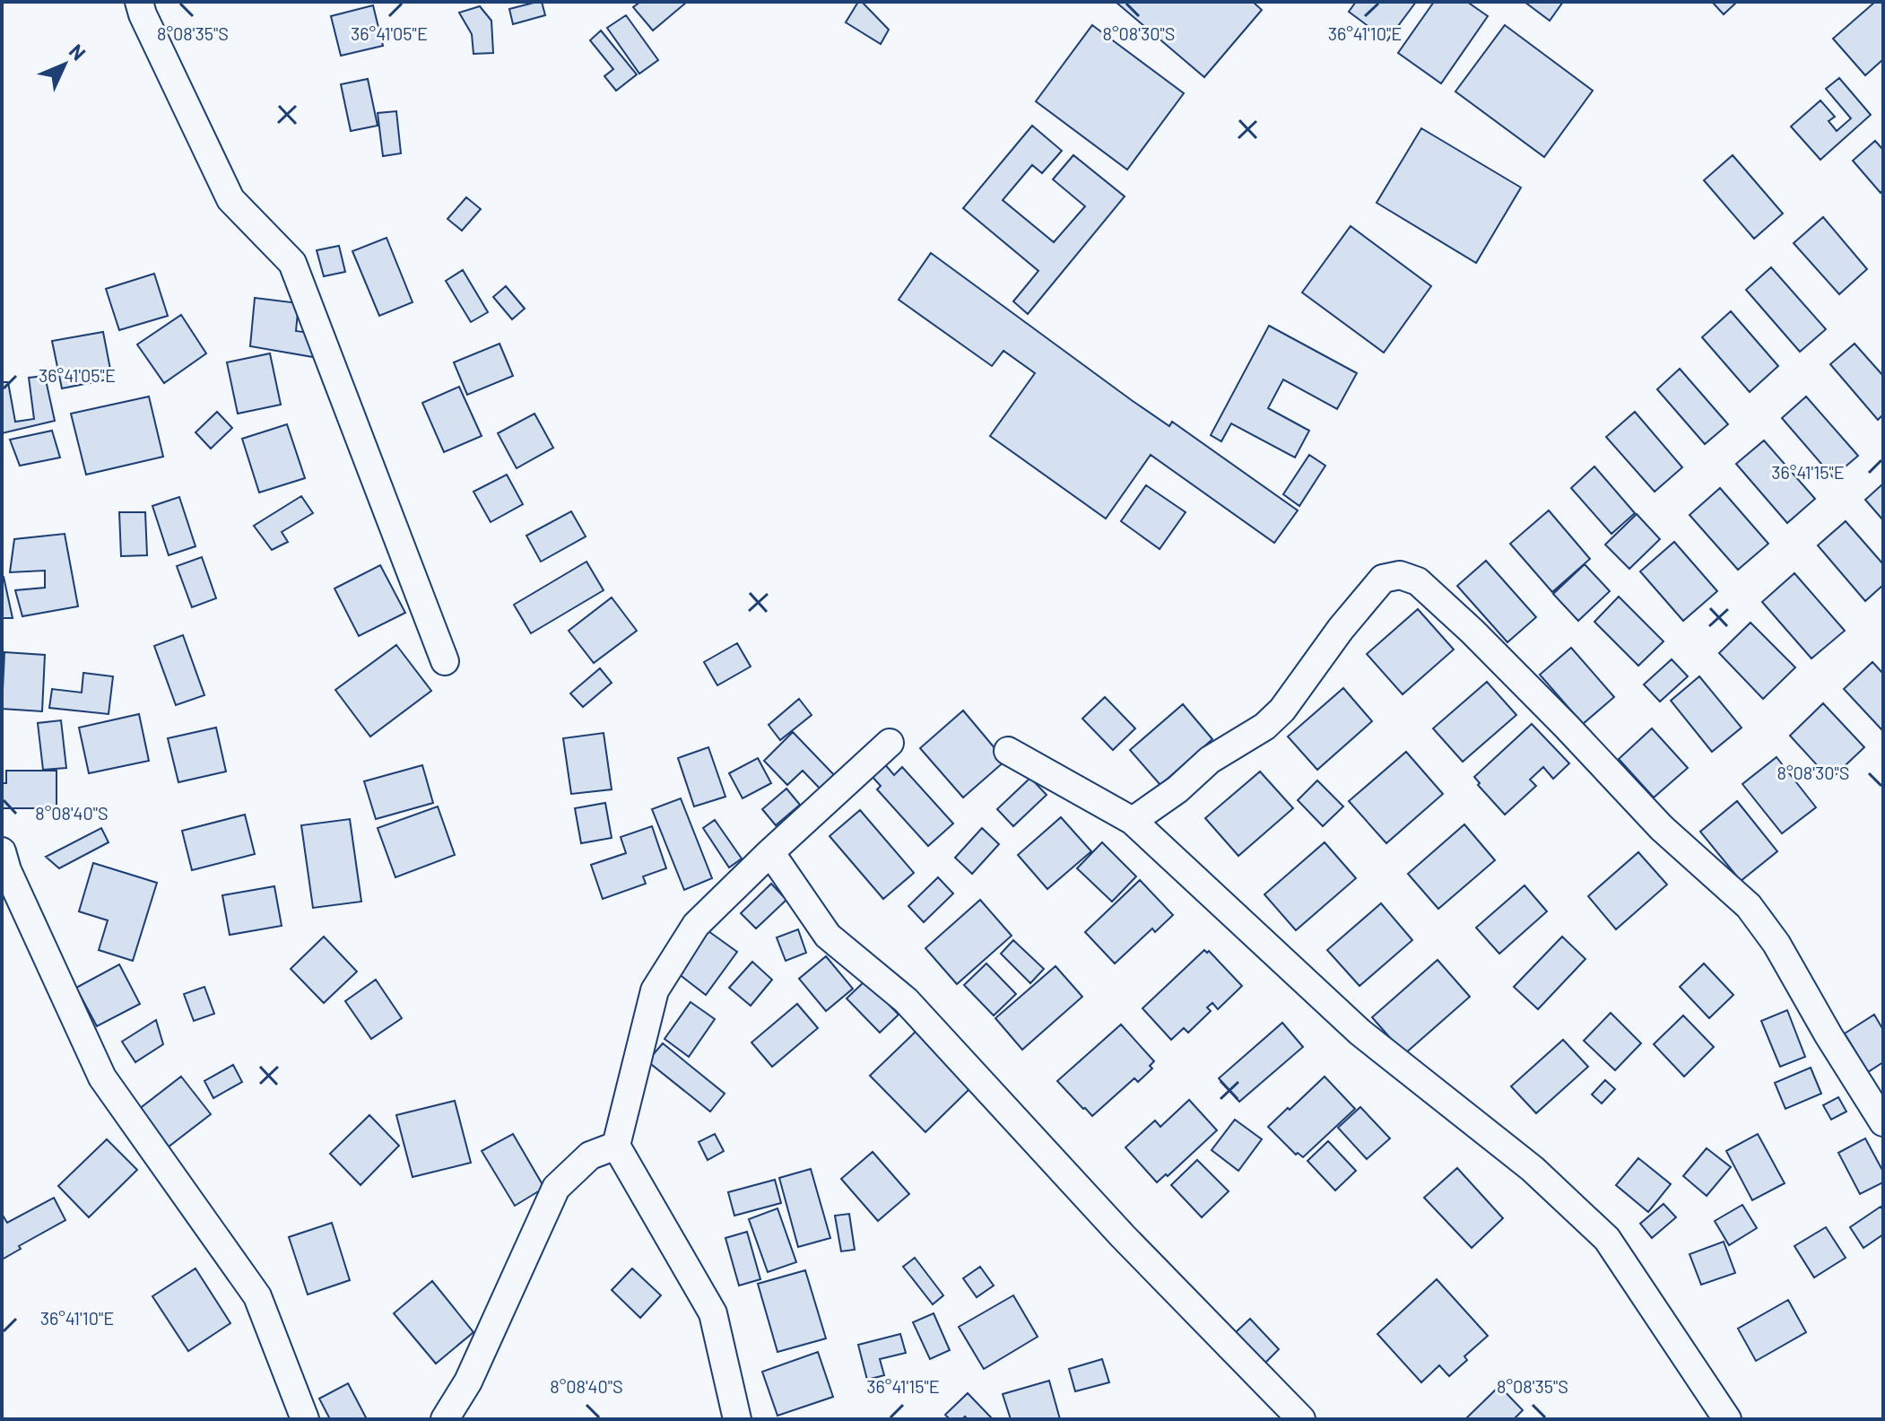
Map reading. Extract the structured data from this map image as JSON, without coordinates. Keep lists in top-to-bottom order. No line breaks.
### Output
{"north":"top right","coordinates":["36°41'05\"E","36°41'10\"E","8°08'35\"S","8°08'30\"S","36°41'15\"E","8°08'40\"S"]}
